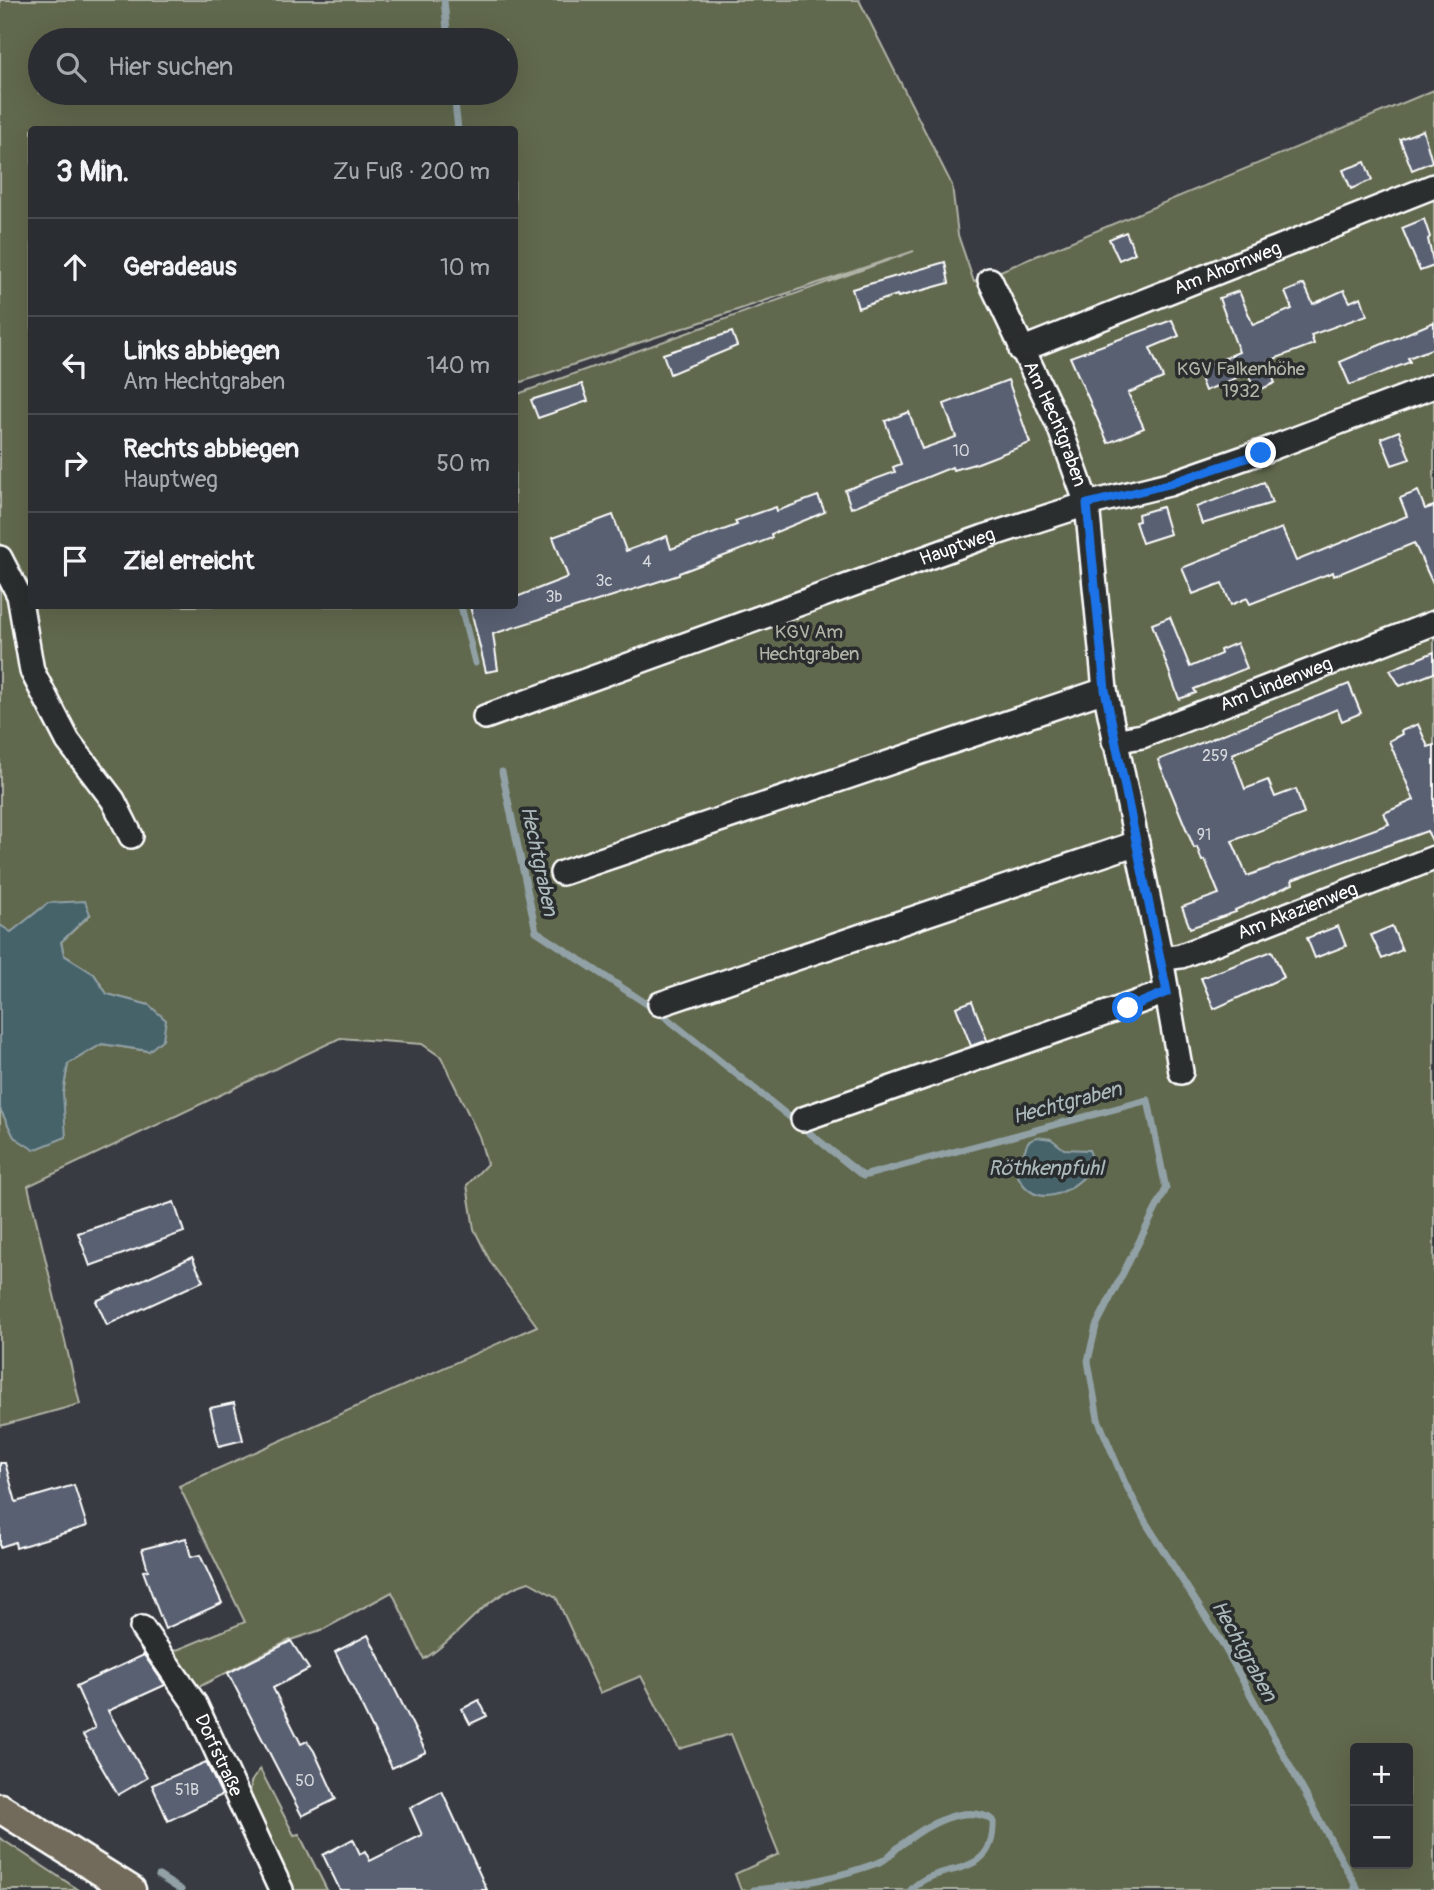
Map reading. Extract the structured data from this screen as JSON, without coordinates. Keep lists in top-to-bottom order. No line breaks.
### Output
{"streets":{"lane":["Am Ahornweg","Am Hechtgraben","Hauptweg","Am Lindenweg","Am Akazienweg","Dorfstraße"]},"crossings":[["Am Ahornweg","Am Hechtgraben"],["Am Hechtgraben","Hauptweg"],["Am Hechtgraben","Am Lindenweg"],["Am Hechtgraben","Am Akazienweg"]],"water":["Hechtgraben","Röthkenpfuhl"],"parks":["KGV Falkenhöhe 1932","KGV Am Hechtgraben"],"house_numbers":["10","4","3c","3b","259","91","50","51B"],"page":{"search":"Hier suchen","heading":["3 Min.","Zu Fuß · 200 m"],"list":[["Geradeaus","10 m"],["Links abbiegen","Am Hechtgraben","140 m"],["Rechts abbiegen","Hauptweg","50 m"],"Ziel erreicht"],"map_buttons":["+","−"]}}
